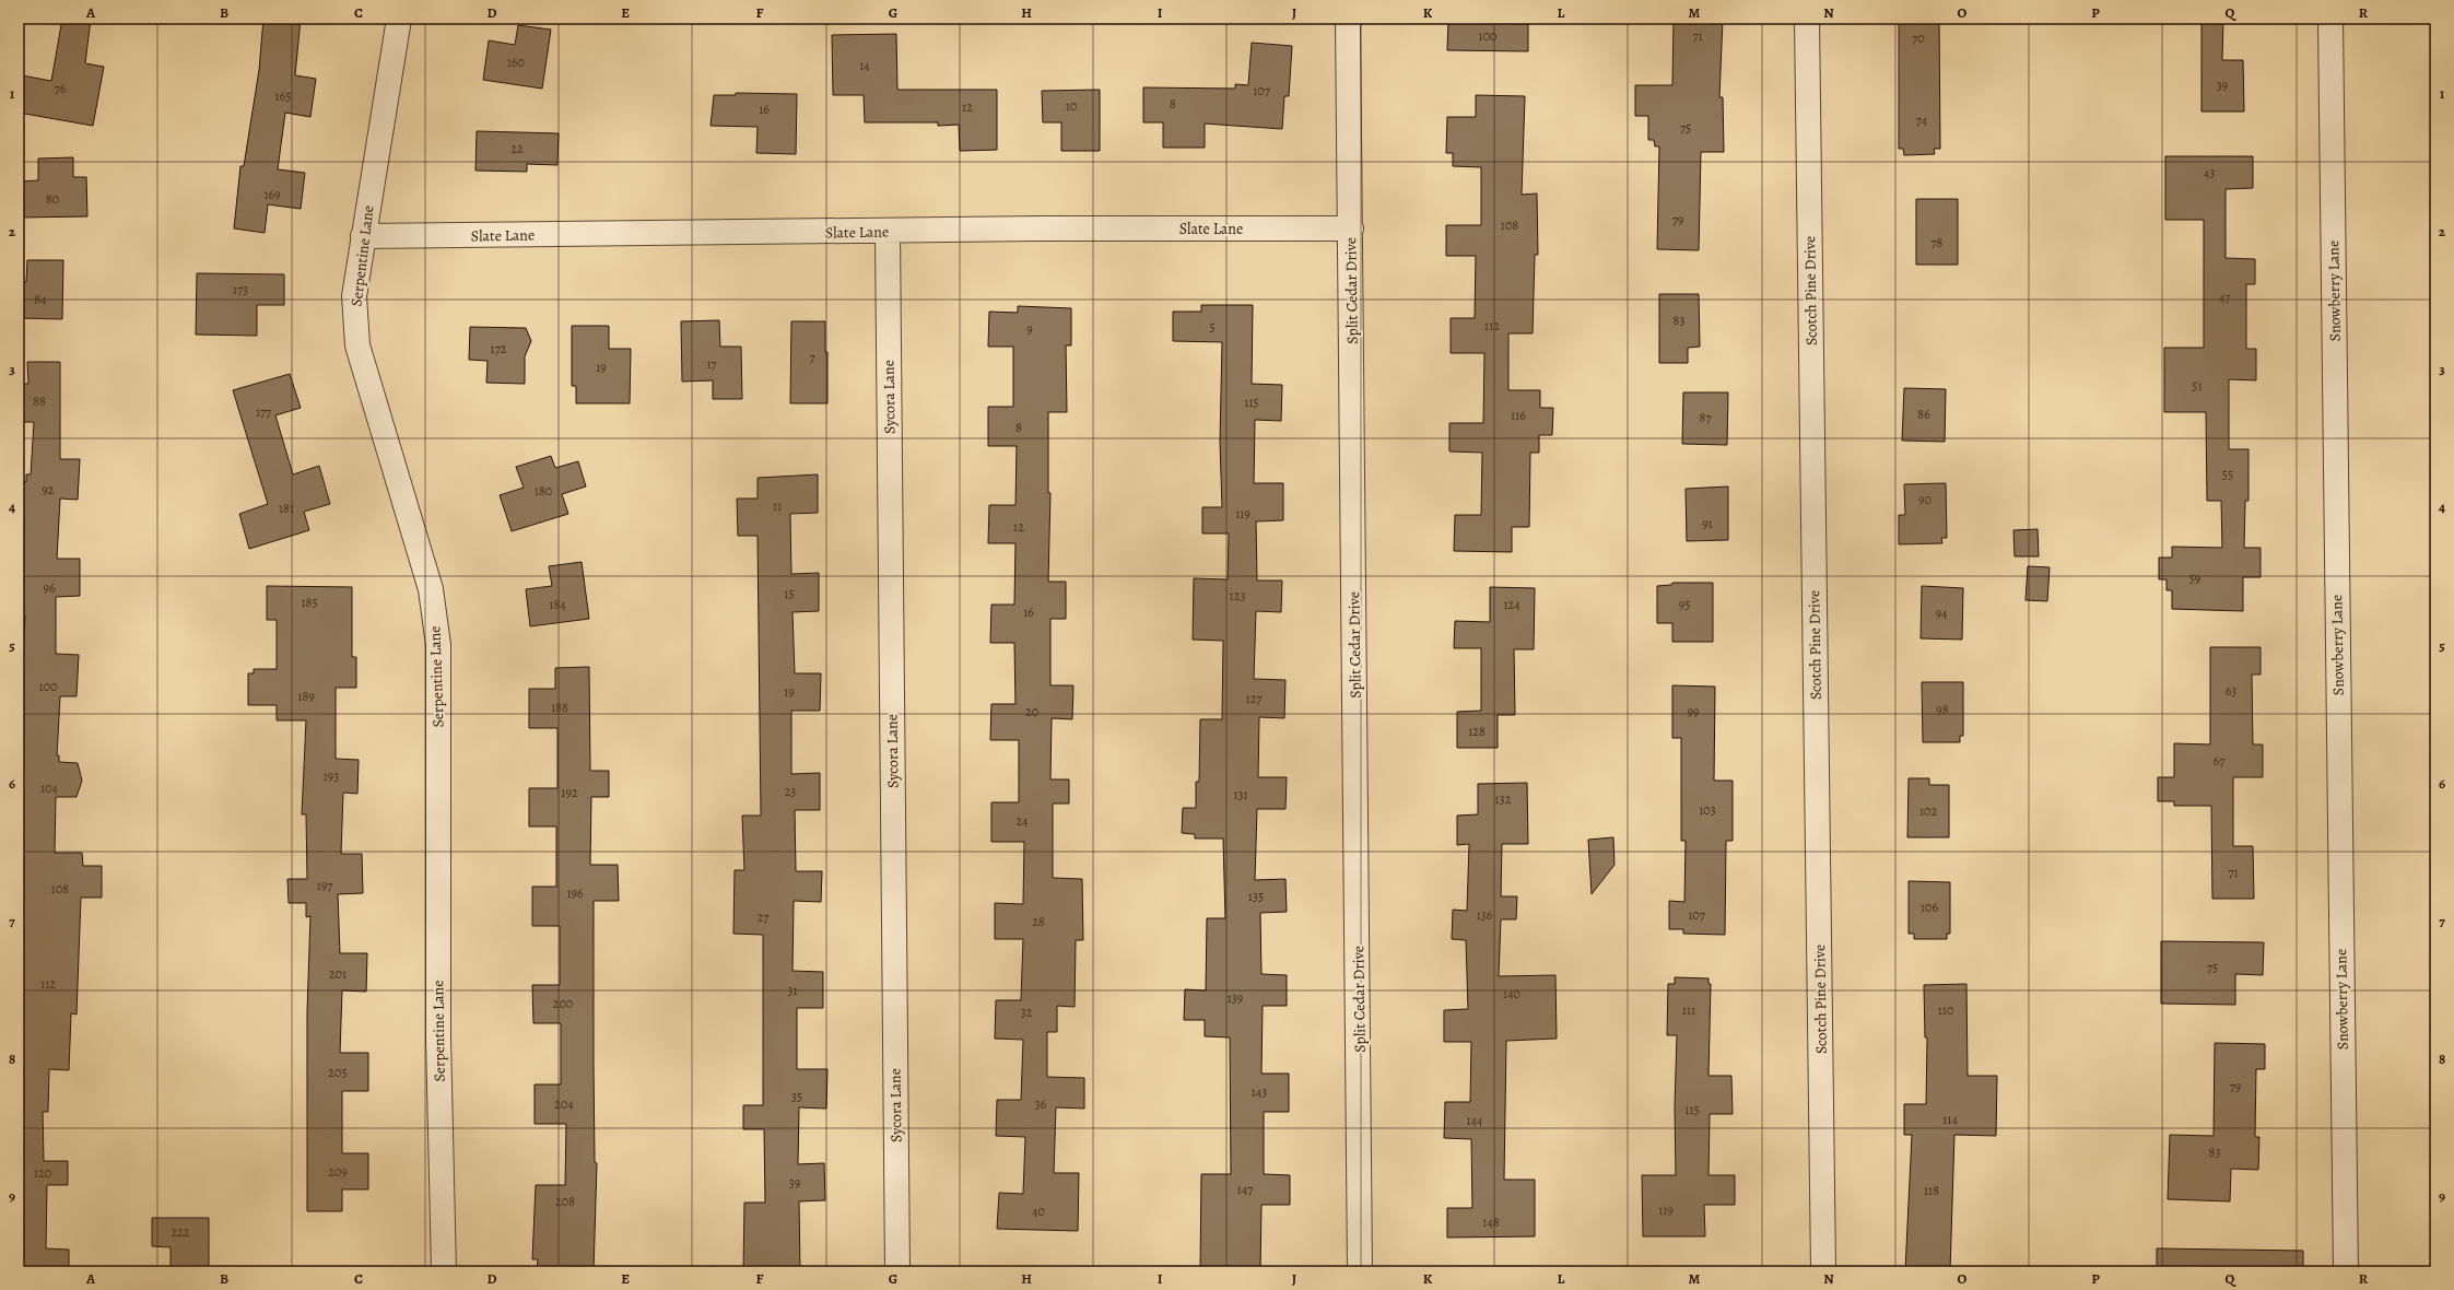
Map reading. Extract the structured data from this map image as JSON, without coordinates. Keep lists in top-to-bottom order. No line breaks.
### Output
{"streets":{"street":["Slate Lane","Serpentine Lane","Split Cedar Drive","Scotch Pine Drive","Snowberry Lane","Sycora Lane"]},"crossings":[["Slate Lane","Serpentine Lane"],["Slate Lane","Split Cedar Drive"],["Slate Lane","Sycora Lane"]],"house_numbers":["100","71","70","160","14","39","76","107","165","8","10","12","16","74","75","22","43","169","80","79","108","78","173","47","84","83","112","5","9","172","7","17","19","51","88","115","177","86","116","87","8","55","92","180","90","11","181","119","91","12","59","96","15","123","185","184","124","95","16","94","100","63","19","189","127","188","98","20","99","128","67","193","104","23","192","131","132","103","102","24","71","197","108","196","135","106","136","107","27","28","75","201","112","31","140","139","200","111","110","32","205","79","143","35","204","36","115","114","144","83","209","120","39","147","118","208","119","40","148","222"],"grid":{"columns":["A","B","C","D","E","F","G","H","I","J","K","L","M","N","O","P","Q","R"],"rows":["1","2","3","4","5","6","7","8","9"]}}
